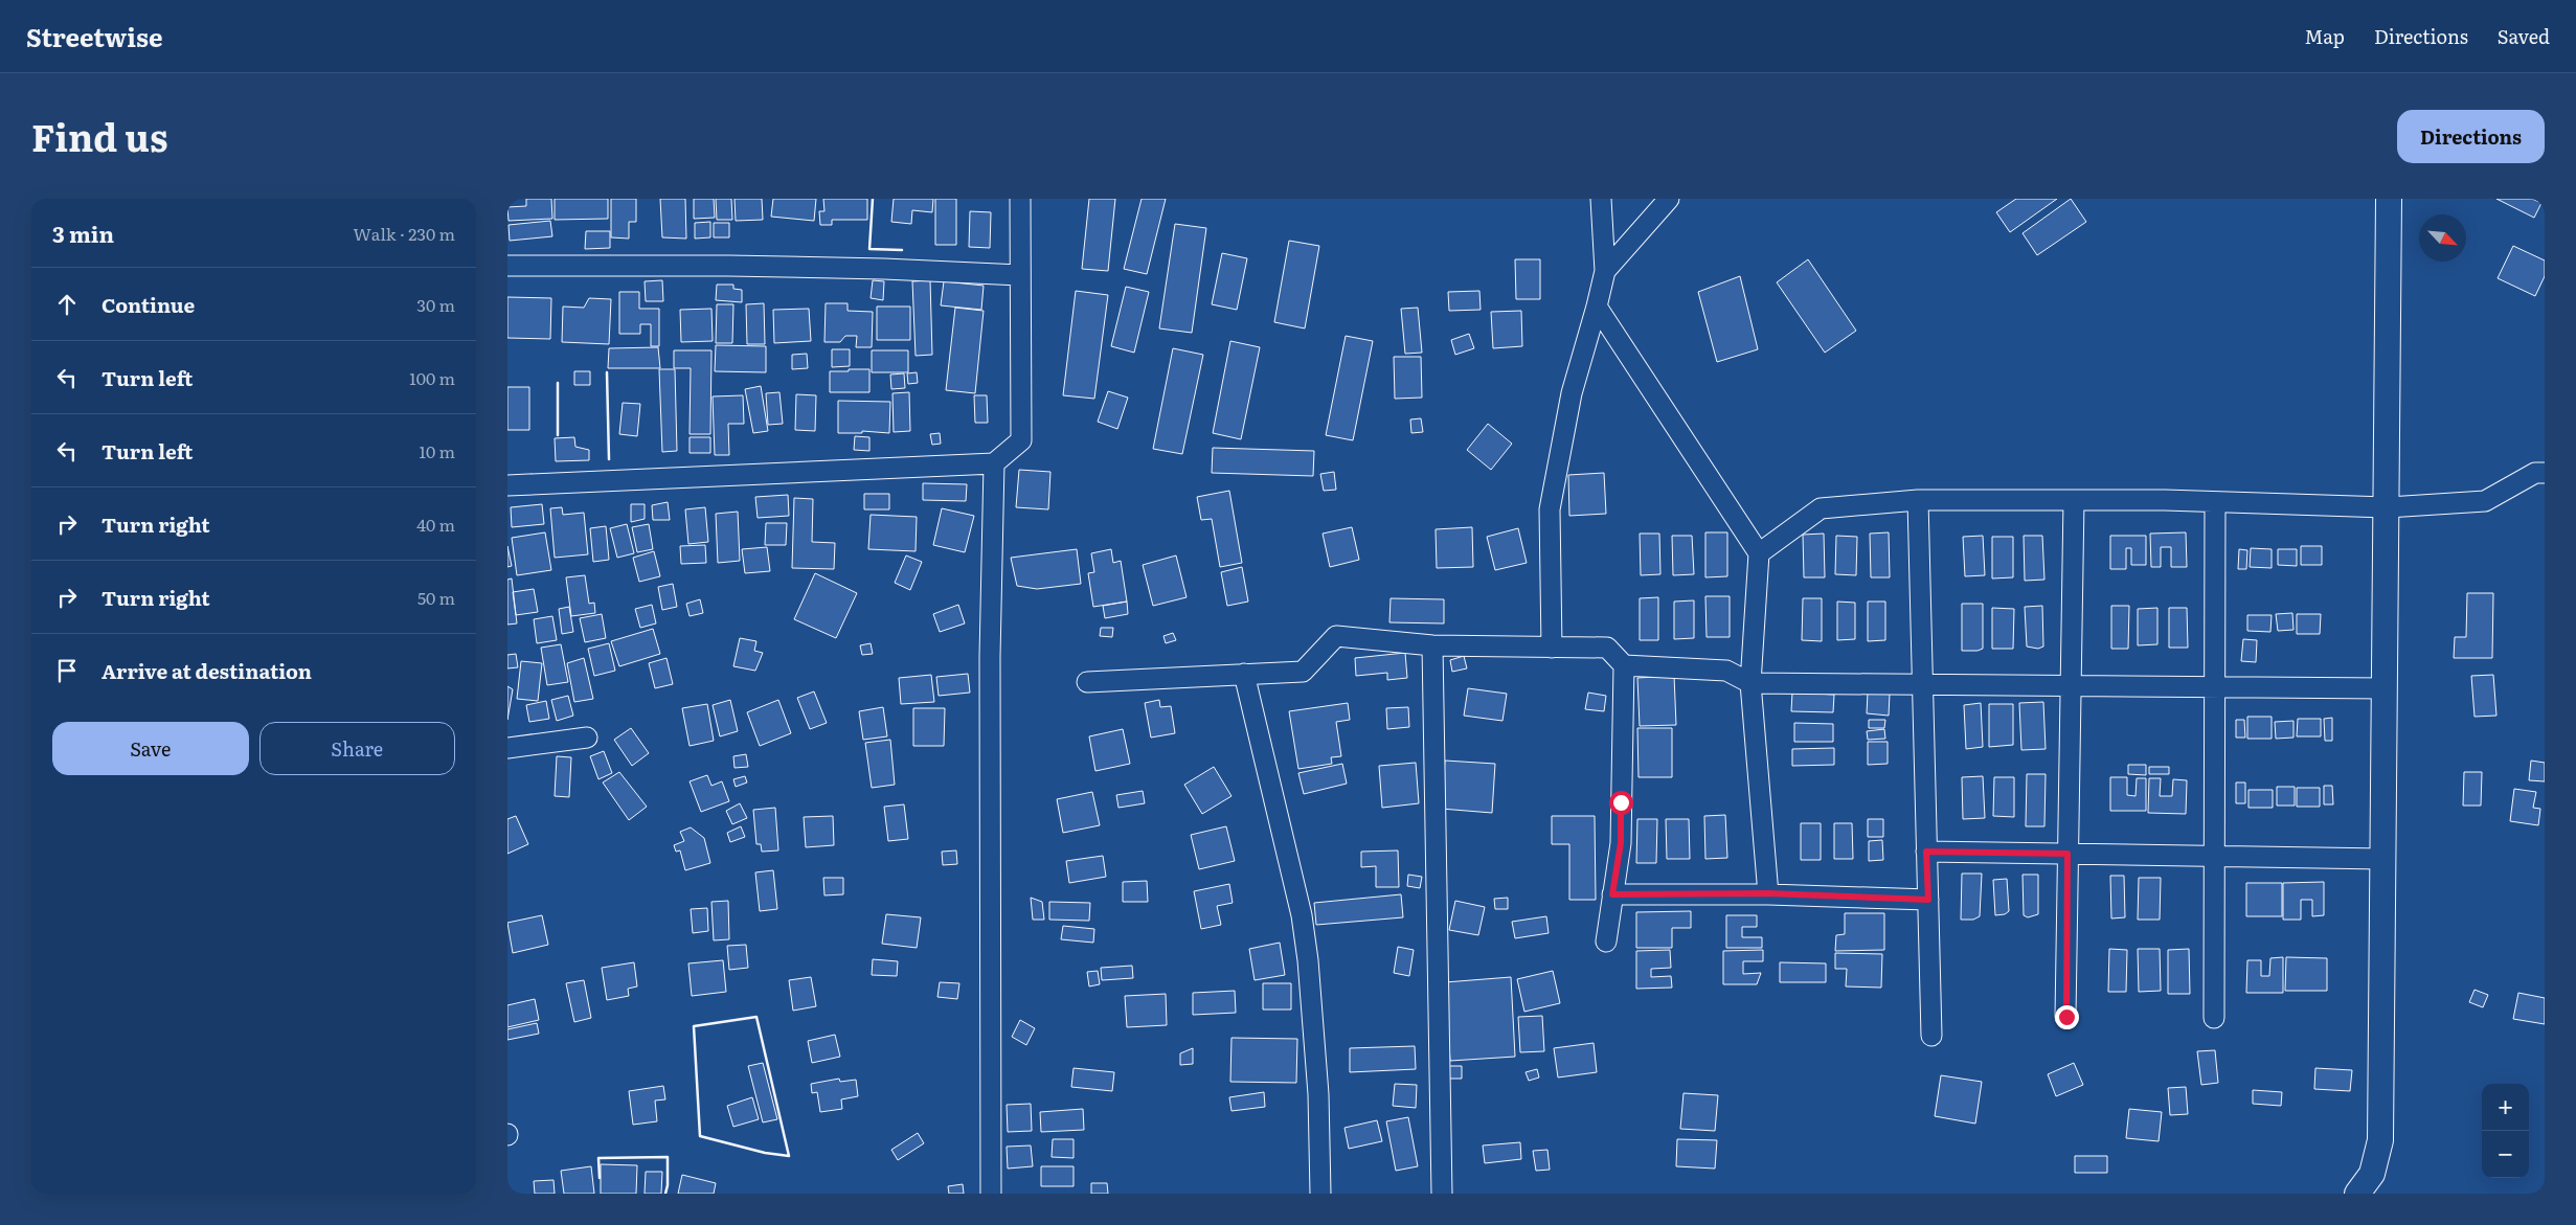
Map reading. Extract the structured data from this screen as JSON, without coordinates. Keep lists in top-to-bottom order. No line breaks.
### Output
{"north":"bottom right","page":{"header":"Streetwise","nav":["Map","Directions","Saved"],"title":"Find us","buttons":["Directions",["Save","Share"]],"heading":["3 min","Walk · 230 m"],"list":[["Continue","30 m"],["Turn left","100 m"],["Turn left","10 m"],["Turn right","40 m"],["Turn right","50 m"],"Arrive at destination"],"map_buttons":["+","−"]}}
